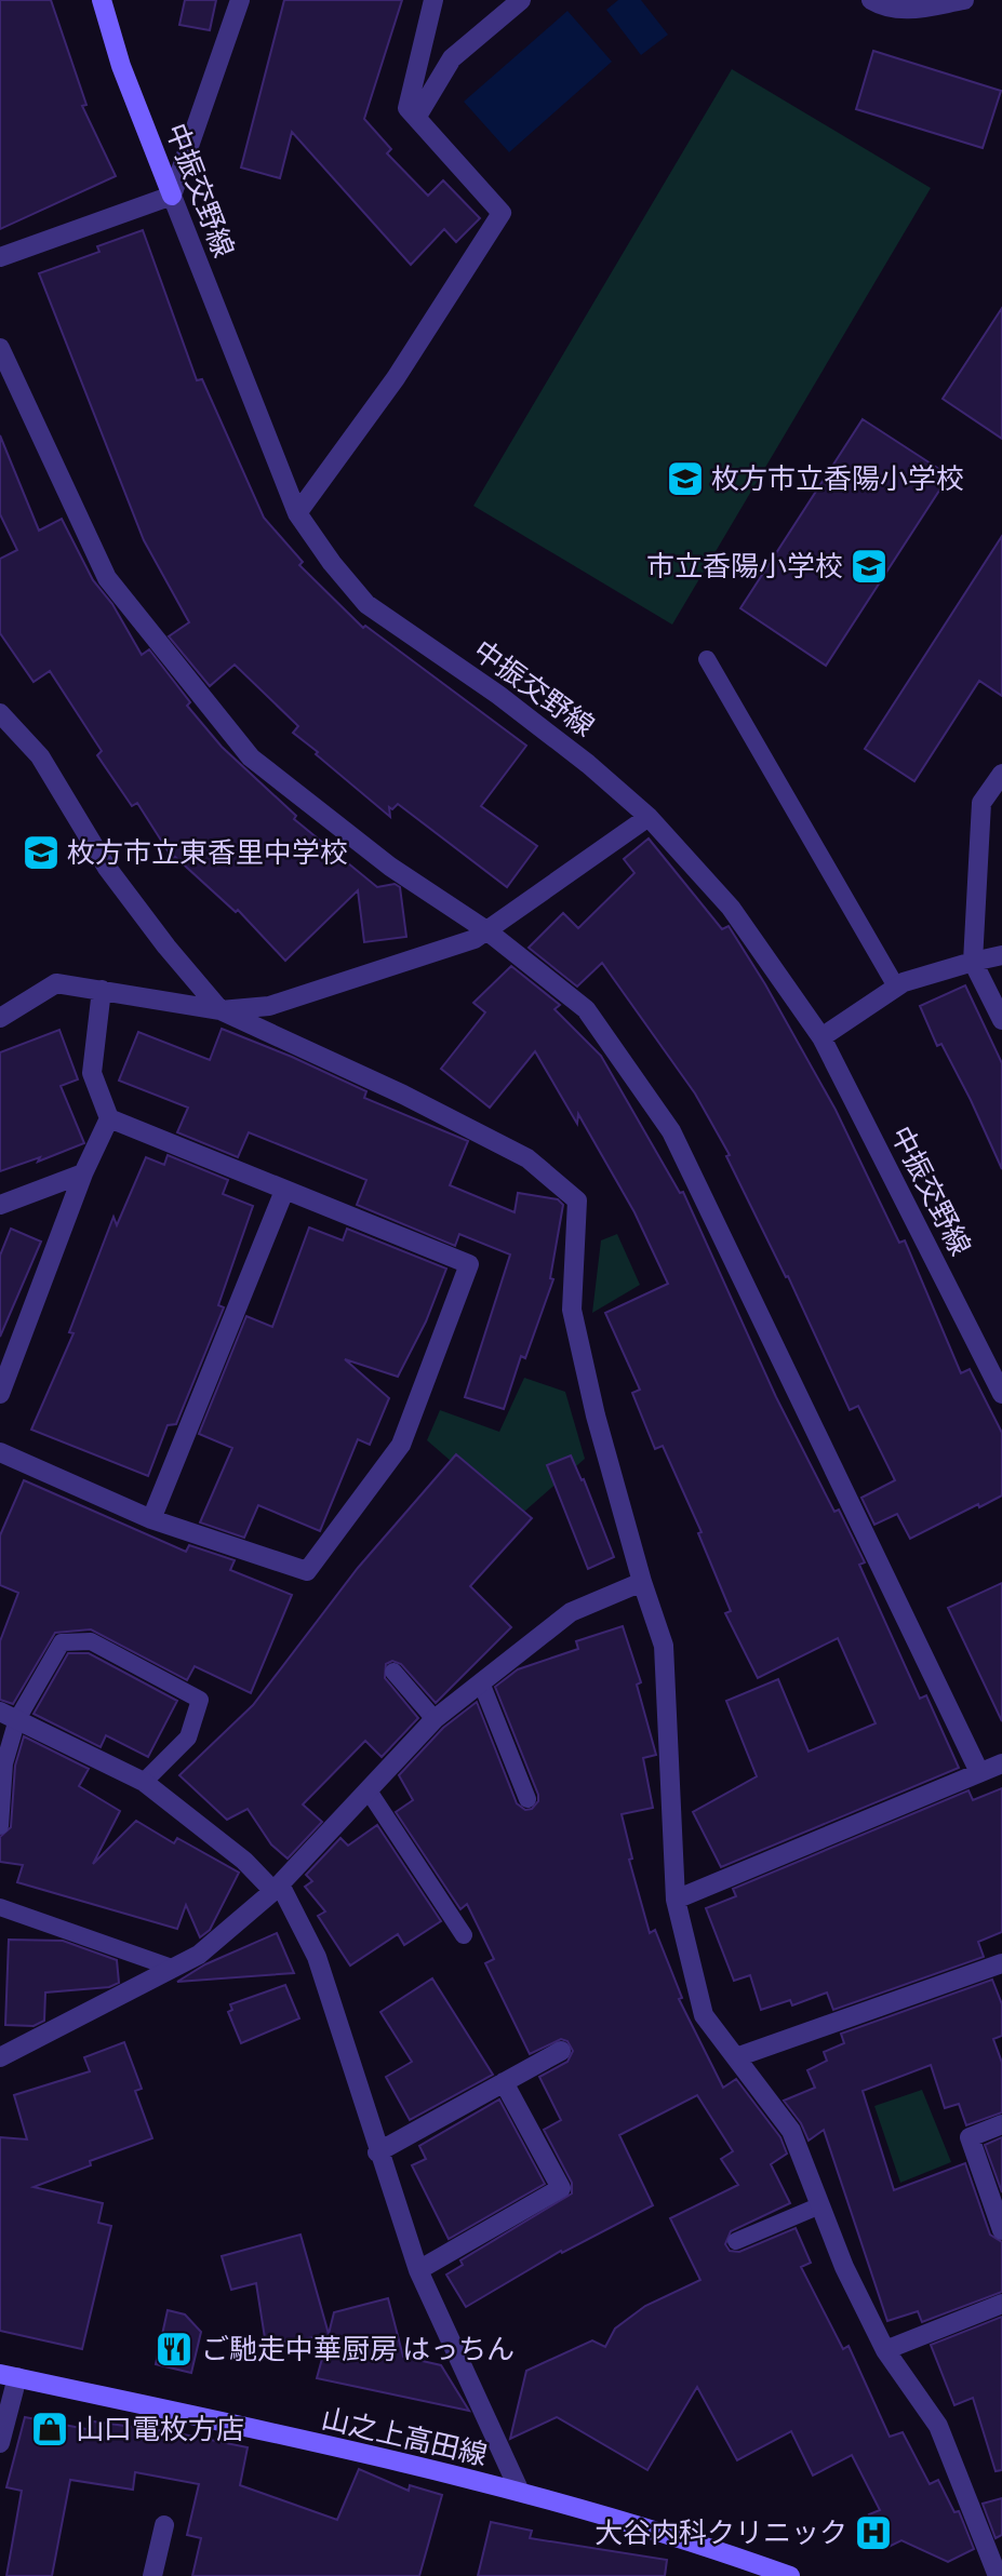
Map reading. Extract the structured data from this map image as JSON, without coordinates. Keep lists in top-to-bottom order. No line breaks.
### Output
{"streets":{"street":["中振交野線","山之上高田線"]},"places":{"school or university":["枚方市立香陽小学校","市立香陽小学校","枚方市立東香里中学校"],"restaurant":["ご馳走中華厨房 はっちん"],"shop":["山口電枚方店"],"hospital":["大谷内科クリニック"]}}
